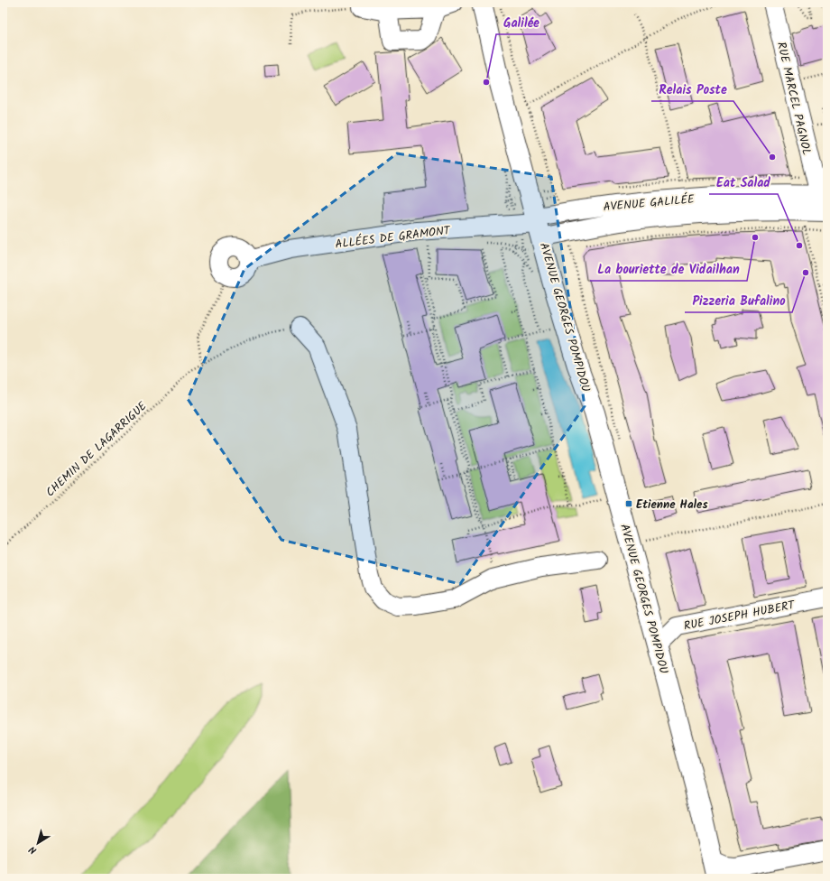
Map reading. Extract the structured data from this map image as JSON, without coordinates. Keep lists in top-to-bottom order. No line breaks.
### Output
{"streets":{"main road":["AVENUE GEORGES POMPIDOU"],"street":["RUE MARCEL PAGNOL","AVENUE GALILÉE","ALLÉES DE GRAMONT","RUE JOSEPH HUBERT"],"path":["CHEMIN DE LAGARRIGUE"]},"crossings":[["RUE MARCEL PAGNOL","AVENUE GALILÉE"],["AVENUE GALILÉE","ALLÉES DE GRAMONT"],["AVENUE GALILÉE","AVENUE GEORGES POMPIDOU"],["ALLÉES DE GRAMONT","AVENUE GEORGES POMPIDOU"],["AVENUE GEORGES POMPIDOU","RUE JOSEPH HUBERT"]],"places":{"other":["Galilée","Relais Poste","La bouriette de Vidailhan","Eat Salad","Pizzeria Bufalino"],"transit":["Etienne Hales"]},"north":"bottom left"}
